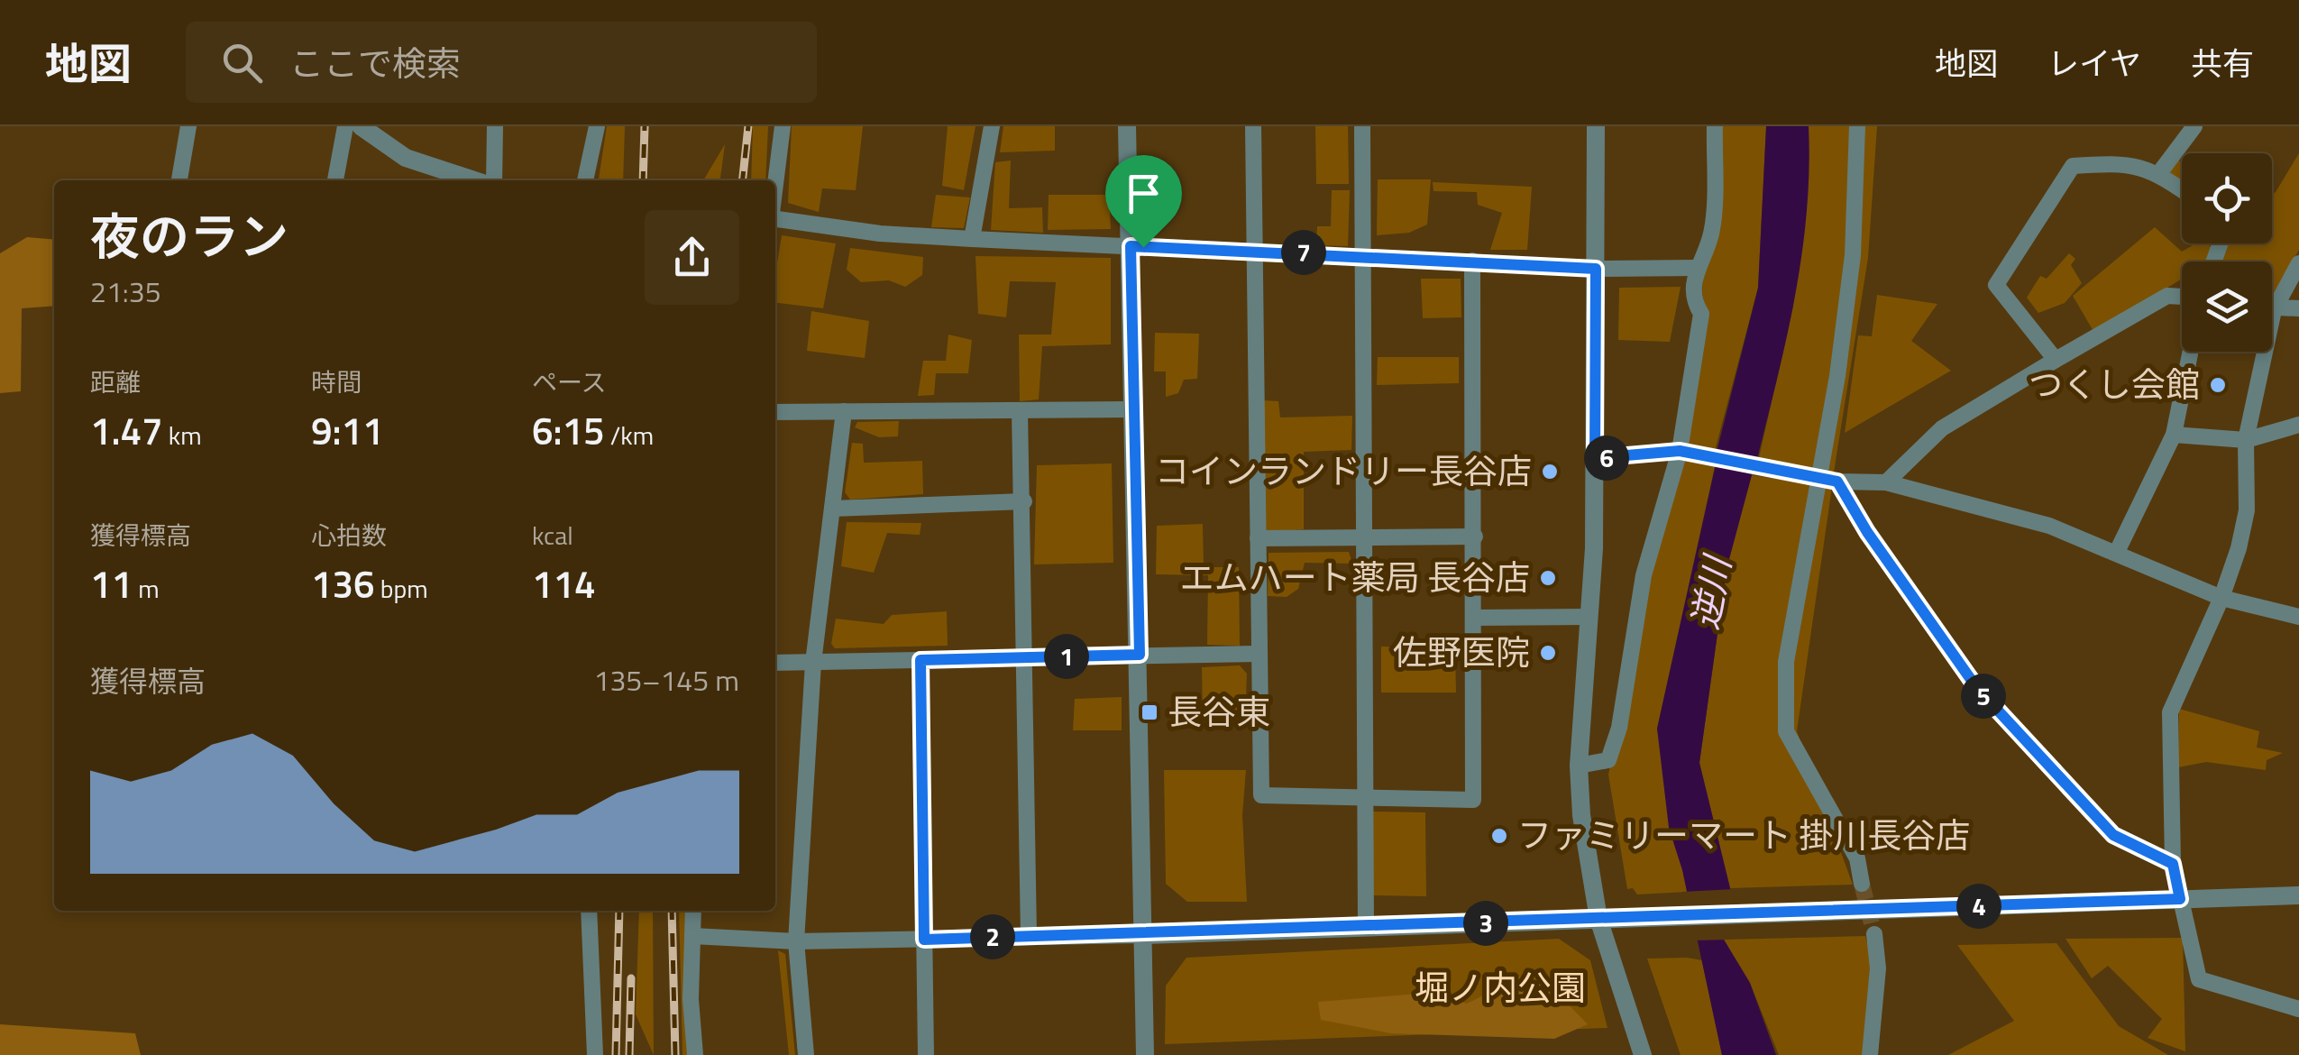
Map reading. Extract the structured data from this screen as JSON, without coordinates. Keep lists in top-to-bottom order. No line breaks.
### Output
{"water":["逆川"],"parks":["堀ノ内公園"],"places":{"other":["つくし会館","コインランドリー長谷店","エムハート薬局 長谷店","佐野医院","ファミリーマート 掛川長谷店"],"transit":["長谷東"]},"page":{"header":"地図","search":"ここで検索","nav":["地図","レイヤ","共有"],"heading":["夜のラン","21:35"],"pins":["7","6","1","5","4","3","2"],"stats":[["距離","1.47 km"],["時間","9:11"],["ペース","6:15 /km"],["獲得標高","11 m"],["心拍数","136 bpm"],["kcal","114"]],"chart":["獲得標高","135–145 m"]}}
